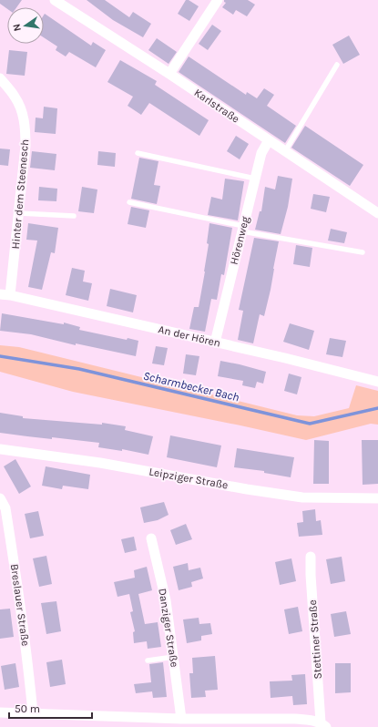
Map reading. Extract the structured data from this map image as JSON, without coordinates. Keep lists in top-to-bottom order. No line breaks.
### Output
{"streets":{"street":["Karlstraße","Hinter dem Steenesch","Hörenweg","An der Hören","Leipziger Straße","Breslauer Straße","Danziger Straße","Stettiner Straße"]},"crossings":[["Karlstraße","Hörenweg"],["Hinter dem Steenesch","An der Hören"],["Hörenweg","An der Hören"]],"water":["Scharmbecker Bach"],"scale_bar":"50 m","north":"left"}
